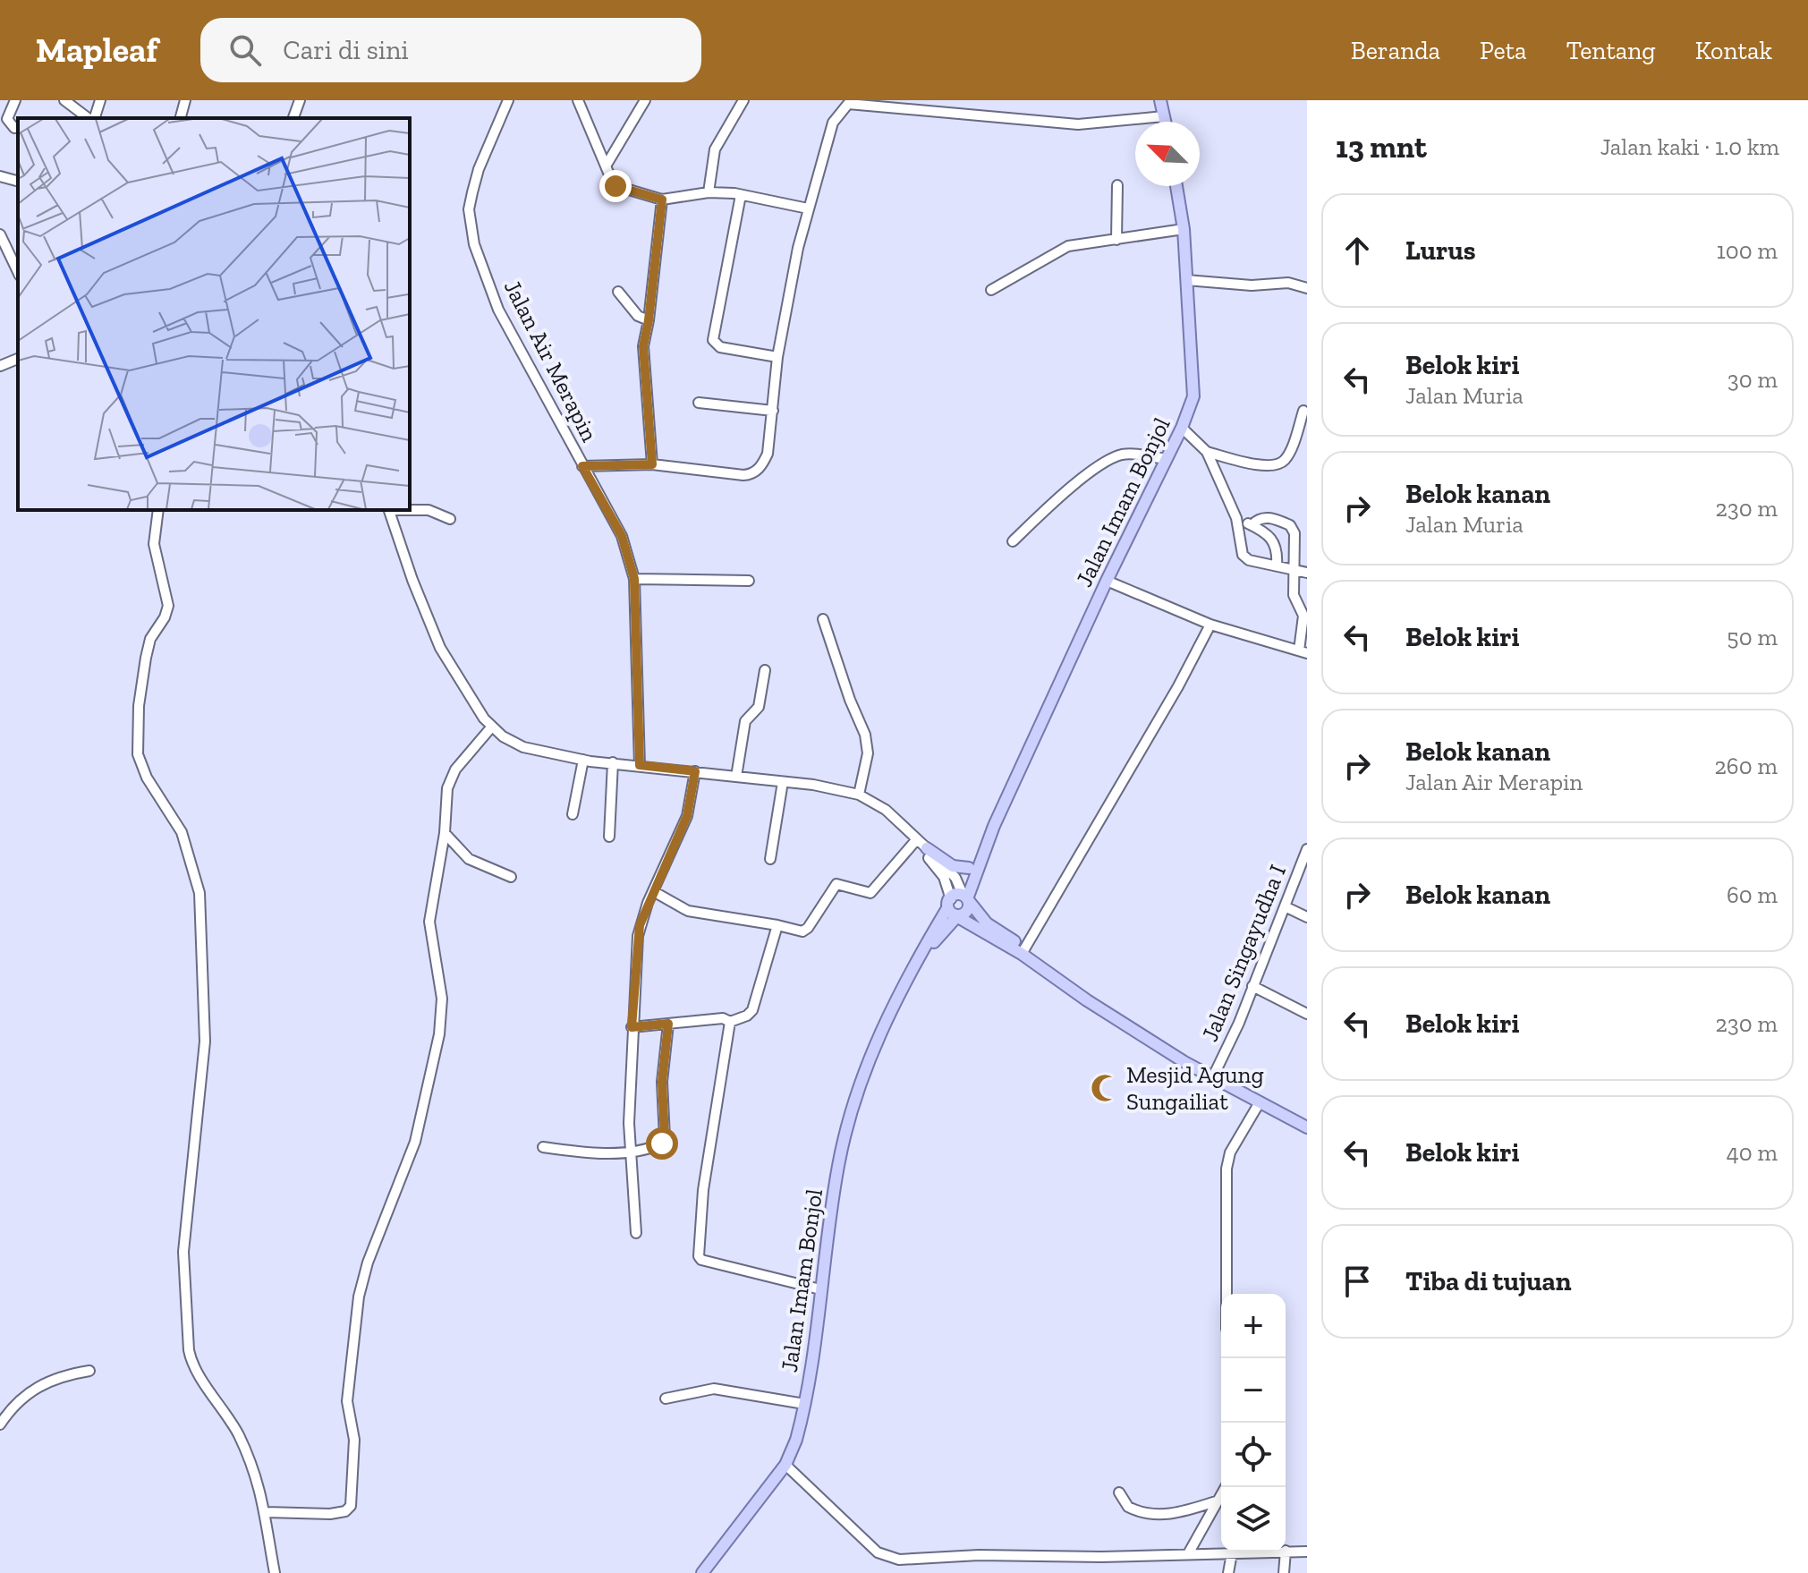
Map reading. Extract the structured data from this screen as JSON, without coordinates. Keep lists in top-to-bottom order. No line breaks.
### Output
{"streets":{"main road":["Jalan Imam Bonjol"],"street":["Jalan Air Merapin","Jalan Singayudha I"]},"places":{"mosque":["Mesjid Agung Sungailiat"]},"north":"top left","page":{"header":"Mapleaf","search":"Cari di sini","nav":["Beranda","Peta","Tentang","Kontak"],"heading":["13 mnt","Jalan kaki · 1.0 km"],"list":[["Lurus","100 m"],["Belok kiri","Jalan Muria","30 m"],["Belok kanan","Jalan Muria","230 m"],["Belok kiri","50 m"],["Belok kanan","Jalan Air Merapin","260 m"],["Belok kanan","60 m"],["Belok kiri","230 m"],["Belok kiri","40 m"],"Tiba di tujuan"],"map_buttons":["+","−"]}}
